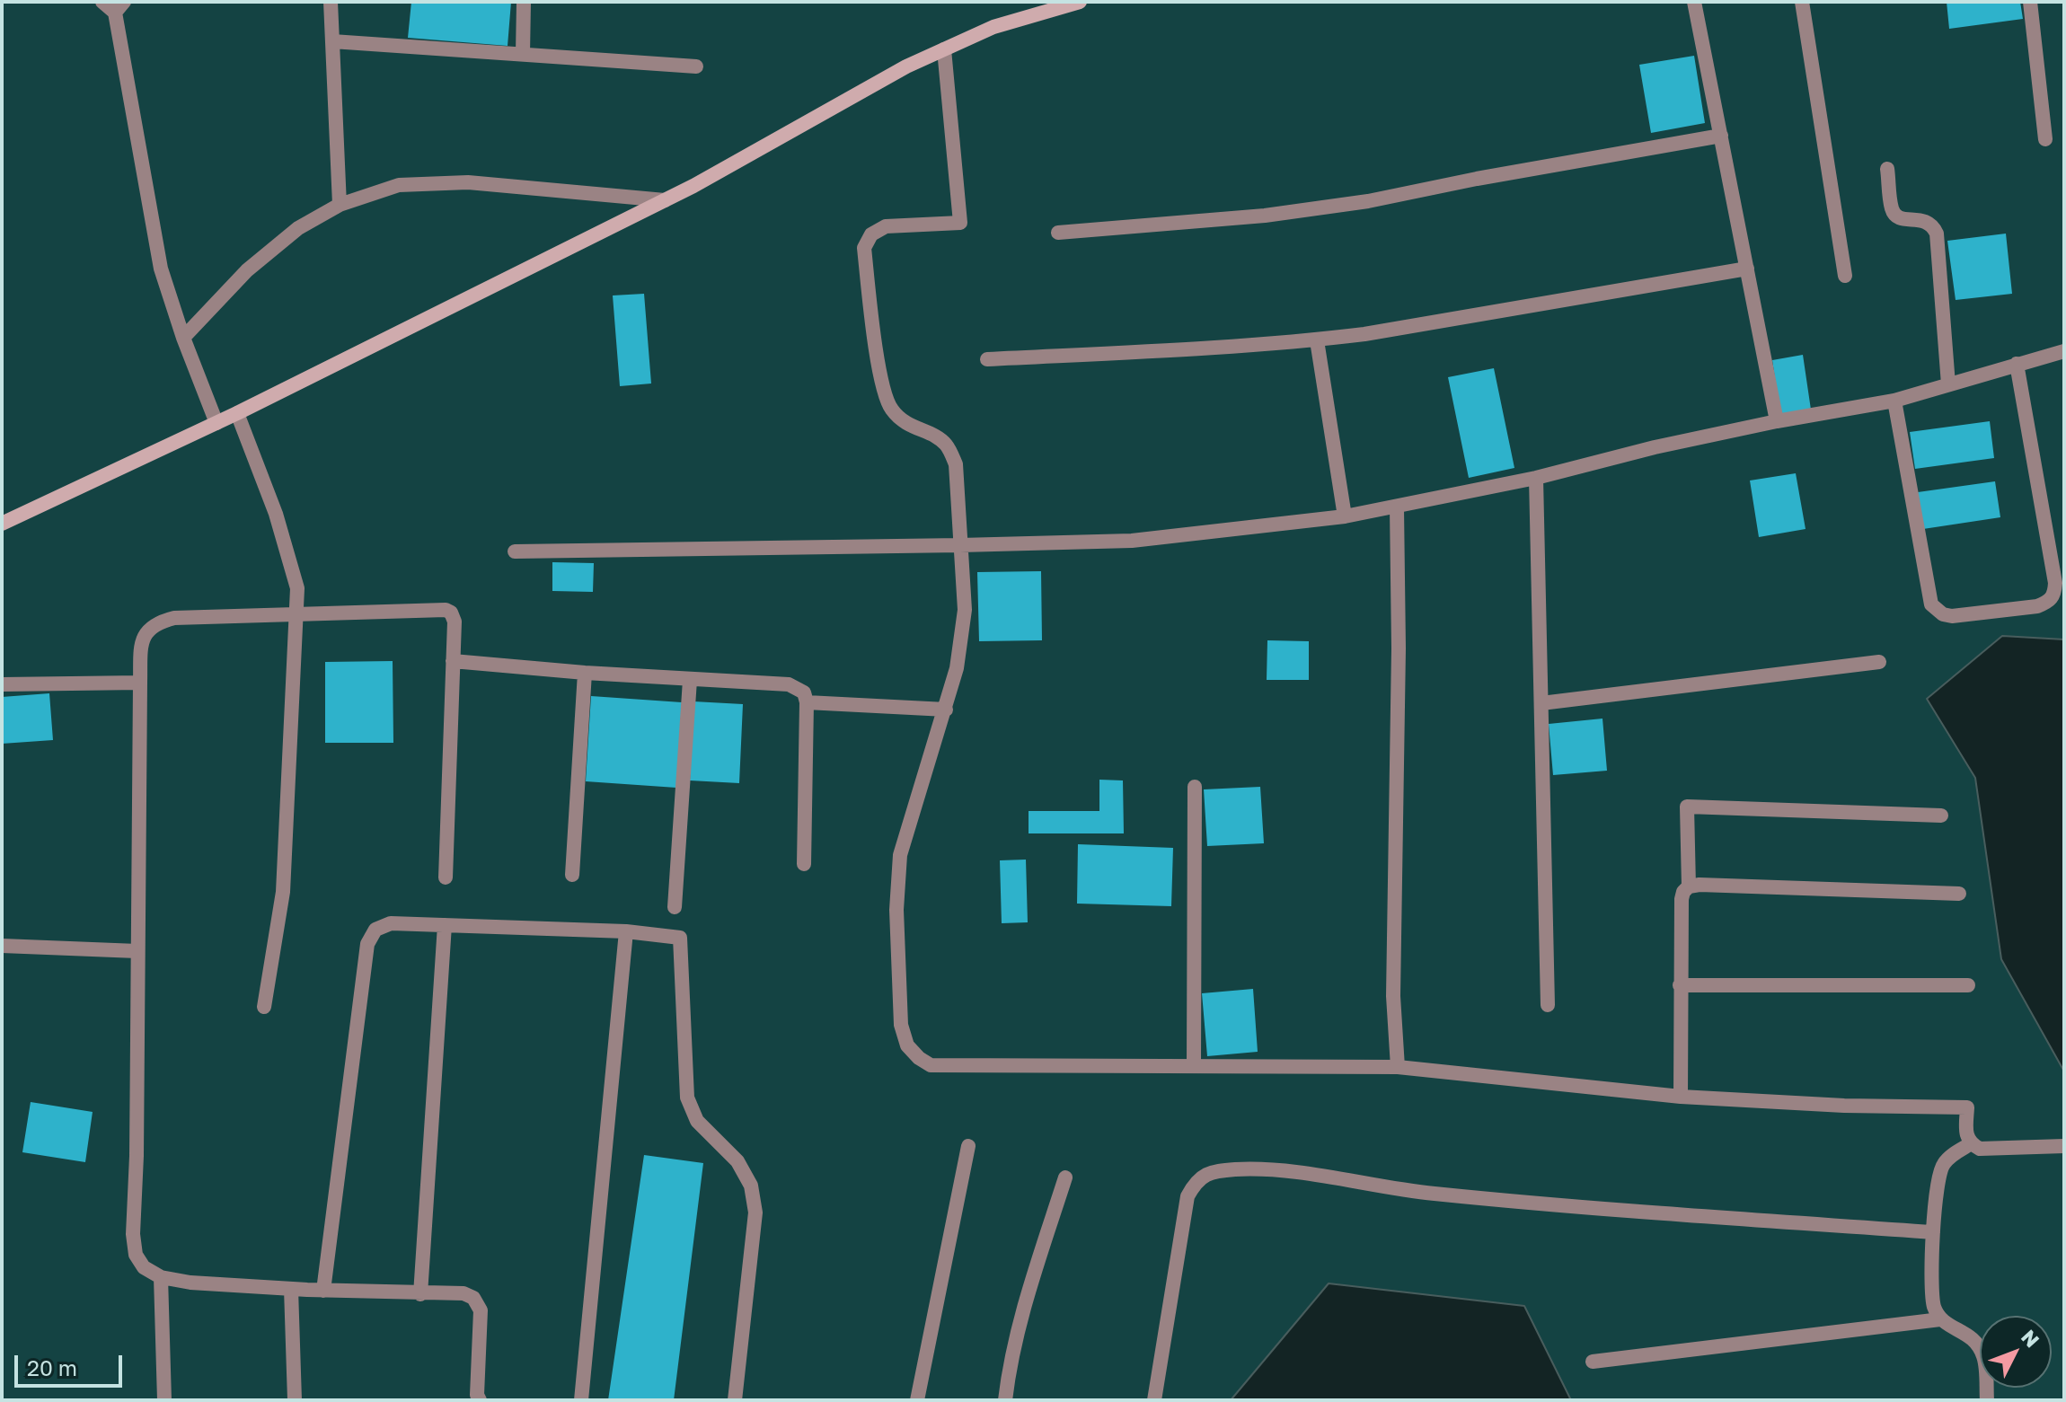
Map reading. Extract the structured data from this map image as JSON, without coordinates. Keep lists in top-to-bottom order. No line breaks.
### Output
{"scale_bar":"20 m","north":"top right"}
